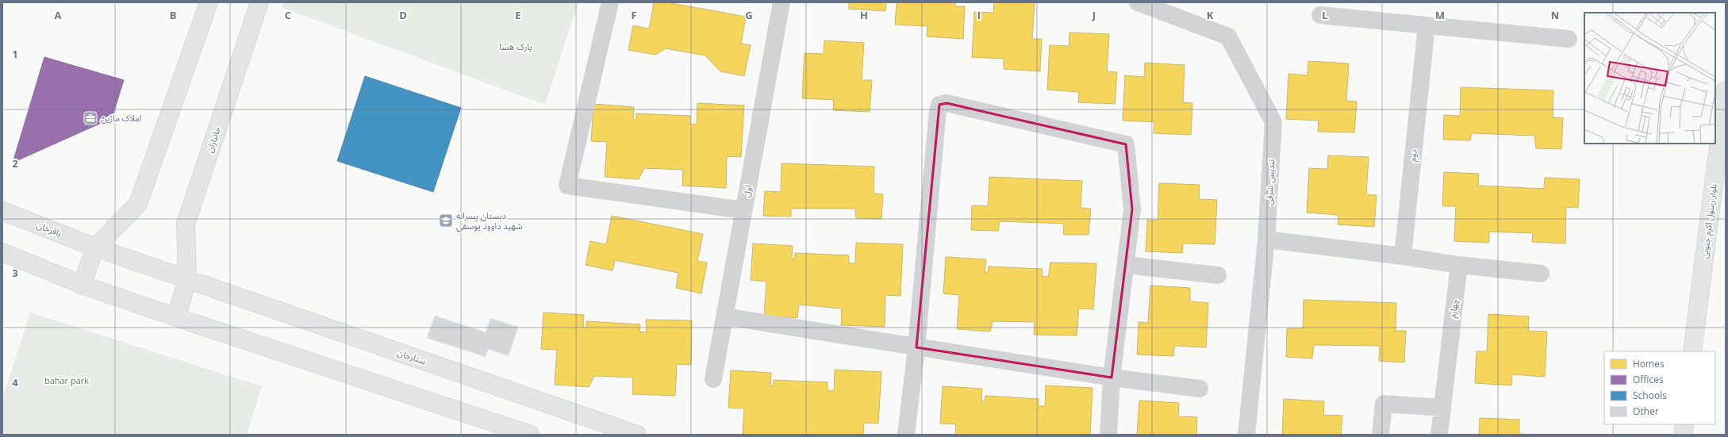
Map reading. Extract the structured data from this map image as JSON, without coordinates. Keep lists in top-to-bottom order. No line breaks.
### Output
{"streets":{"main road":["جانبازان","بلوار رسول اکرم جنوبی","باقرخان","ستارخان"],"street":["دوم","تندیس شرقی","اول","چهارم"]},"crossings":[["جانبازان","باقرخان"],["جانبازان","ستارخان"],["باقرخان","ستارخان"]],"parks":["پارک هسا","bahar park"],"places":{"office":["املاک ماژین"],"school or university":["دبستان پسرانه شهید داوود یوسفی"]},"legend":["Homes","Offices","Schools","Other"],"grid":{"columns":["A","B","C","D","E","F","G","H","I","J","K","L","M","N"],"rows":["1","2","3","4"]}}
